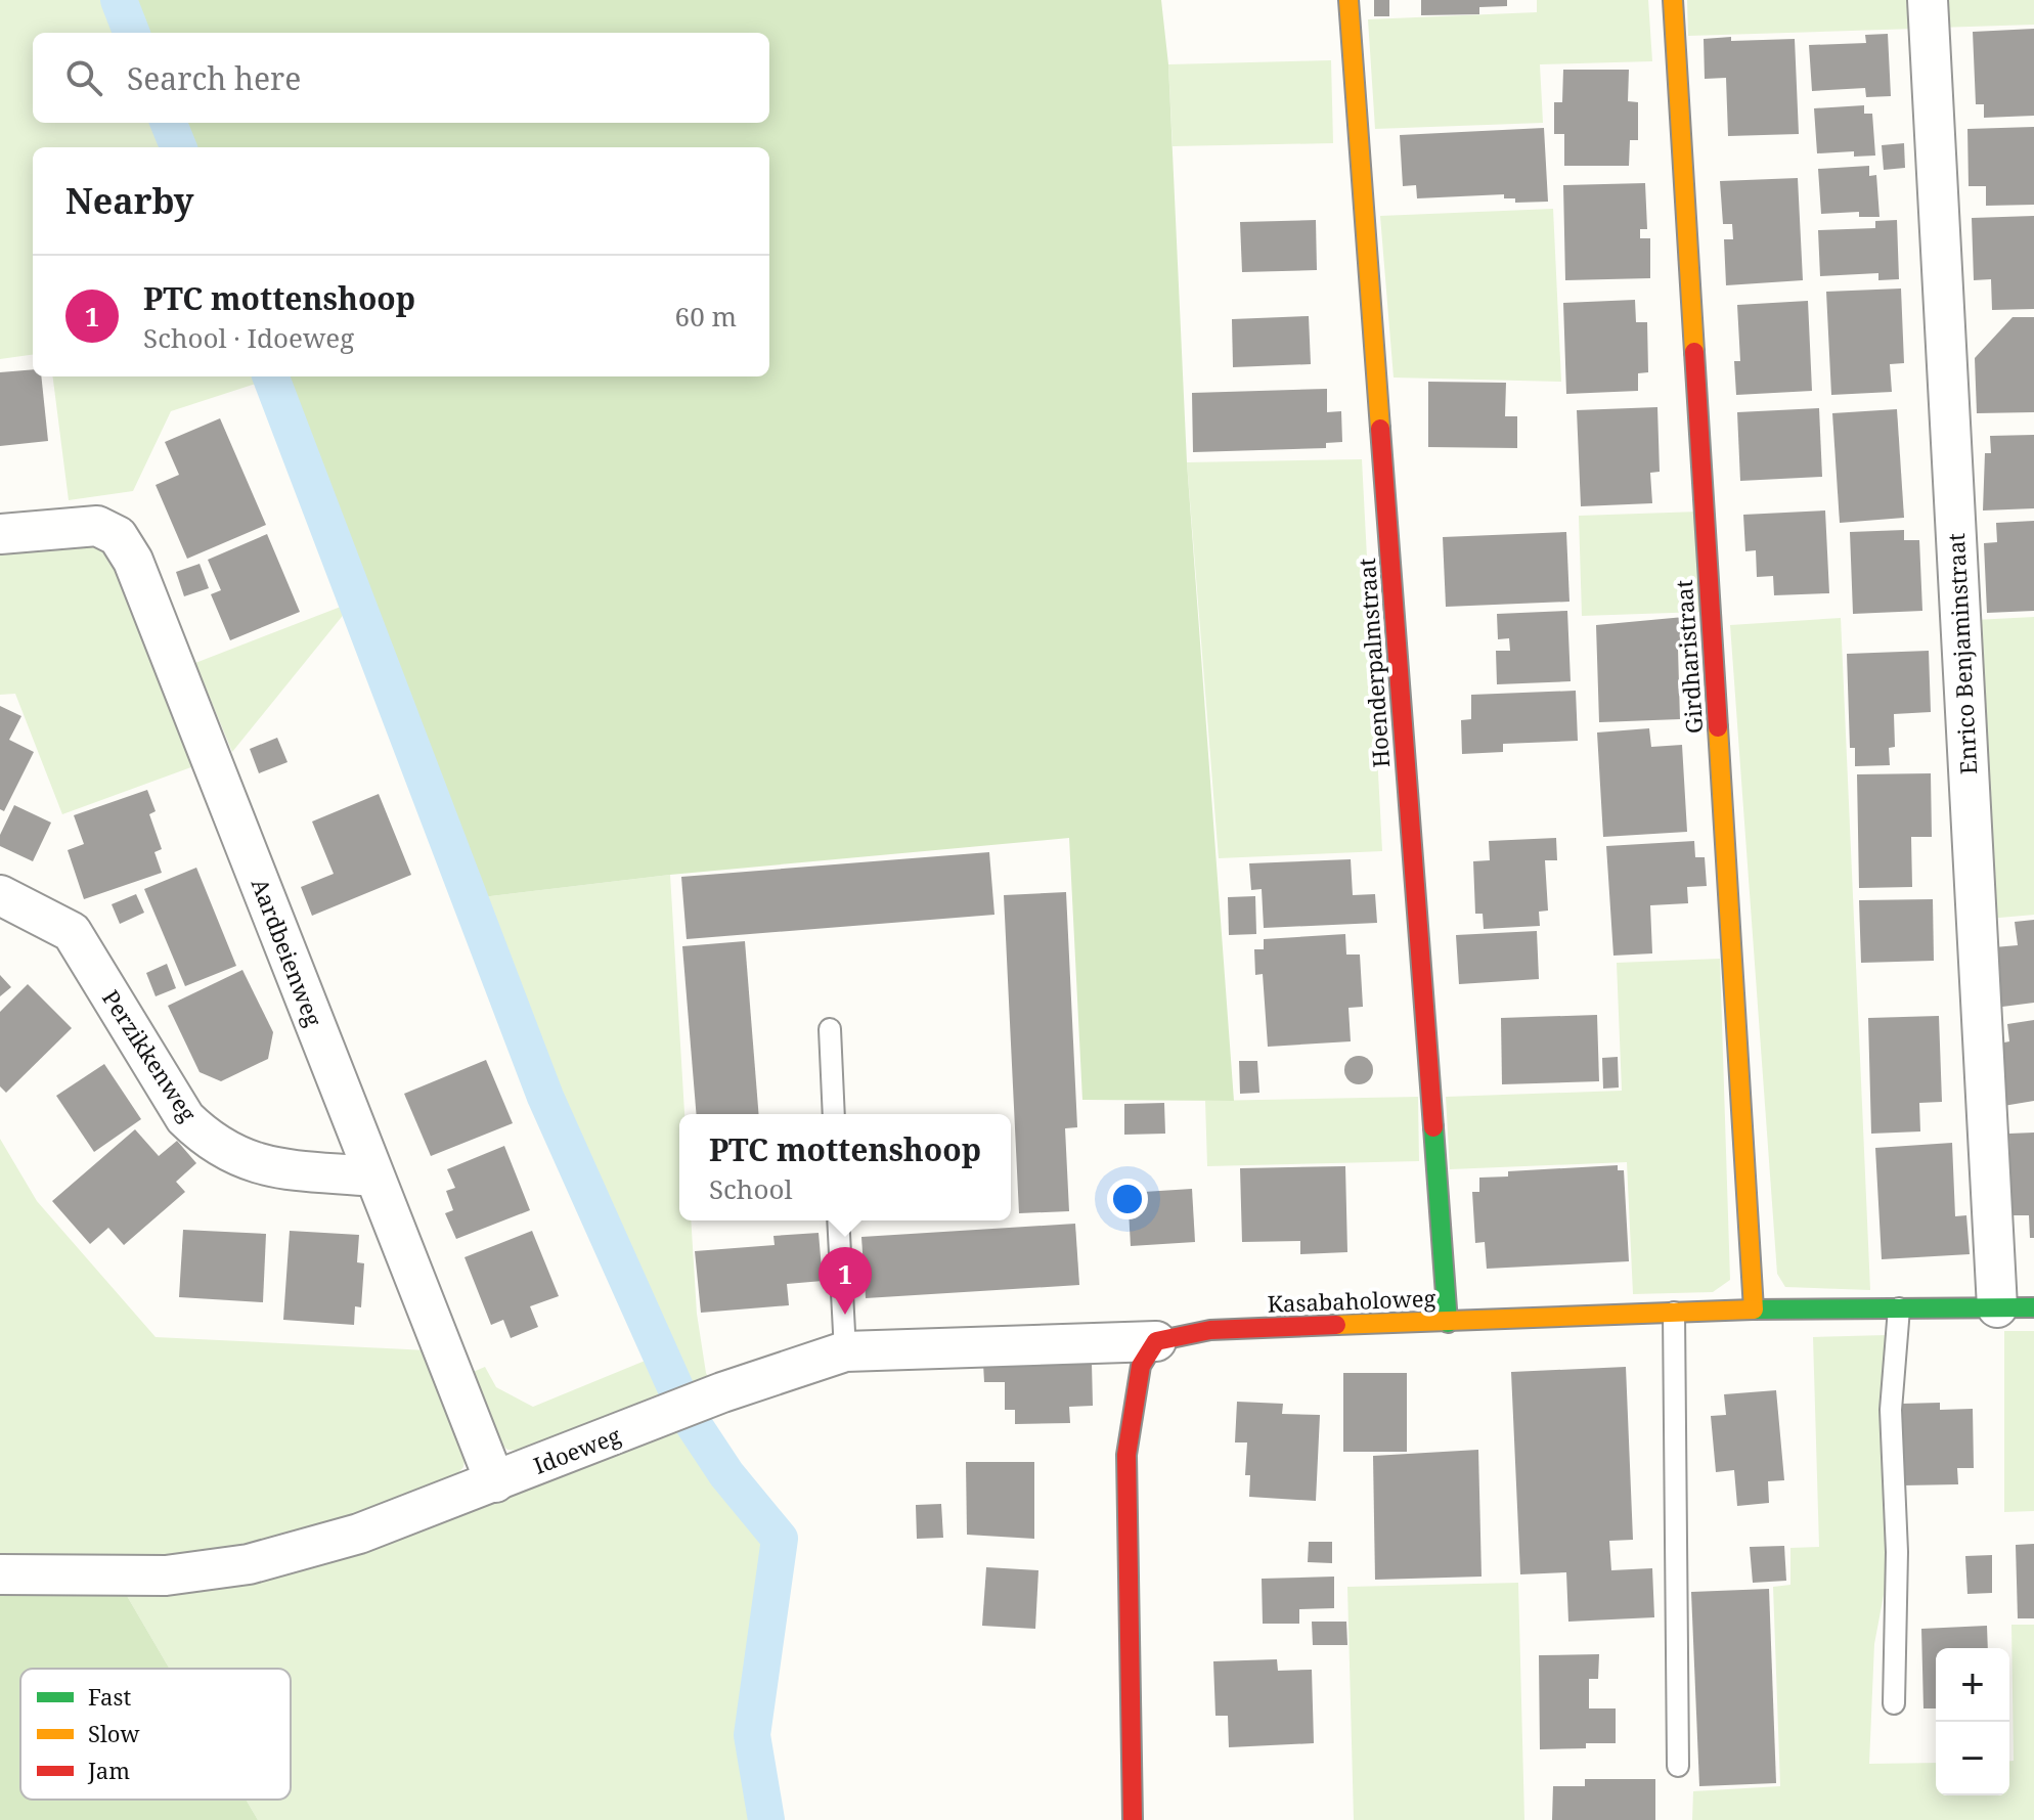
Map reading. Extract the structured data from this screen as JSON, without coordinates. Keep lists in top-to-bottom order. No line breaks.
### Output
{"streets":{"street":["Enrico Benjaminstraat","Girdharistraat","Hoenderpalmstraat","Aardbeienweg","Perzikkenweg","Kasabaholoweg","Idoeweg"]},"crossings":[["Enrico Benjaminstraat","Kasabaholoweg"],["Girdharistraat","Kasabaholoweg"],["Hoenderpalmstraat","Kasabaholoweg"],["Aardbeienweg","Perzikkenweg"],["Aardbeienweg","Idoeweg"],["Kasabaholoweg","Idoeweg"]],"legend":["Fast","Slow","Jam"],"page":{"search":"Search here","heading":"Nearby","list":[{"mark":"1","name":"PTC mottenshoop","note":"School · Idoeweg","value":"60 m"}],"popup":["PTC mottenshoop","School"],"pins":"1","map_buttons":["+","−"]}}
